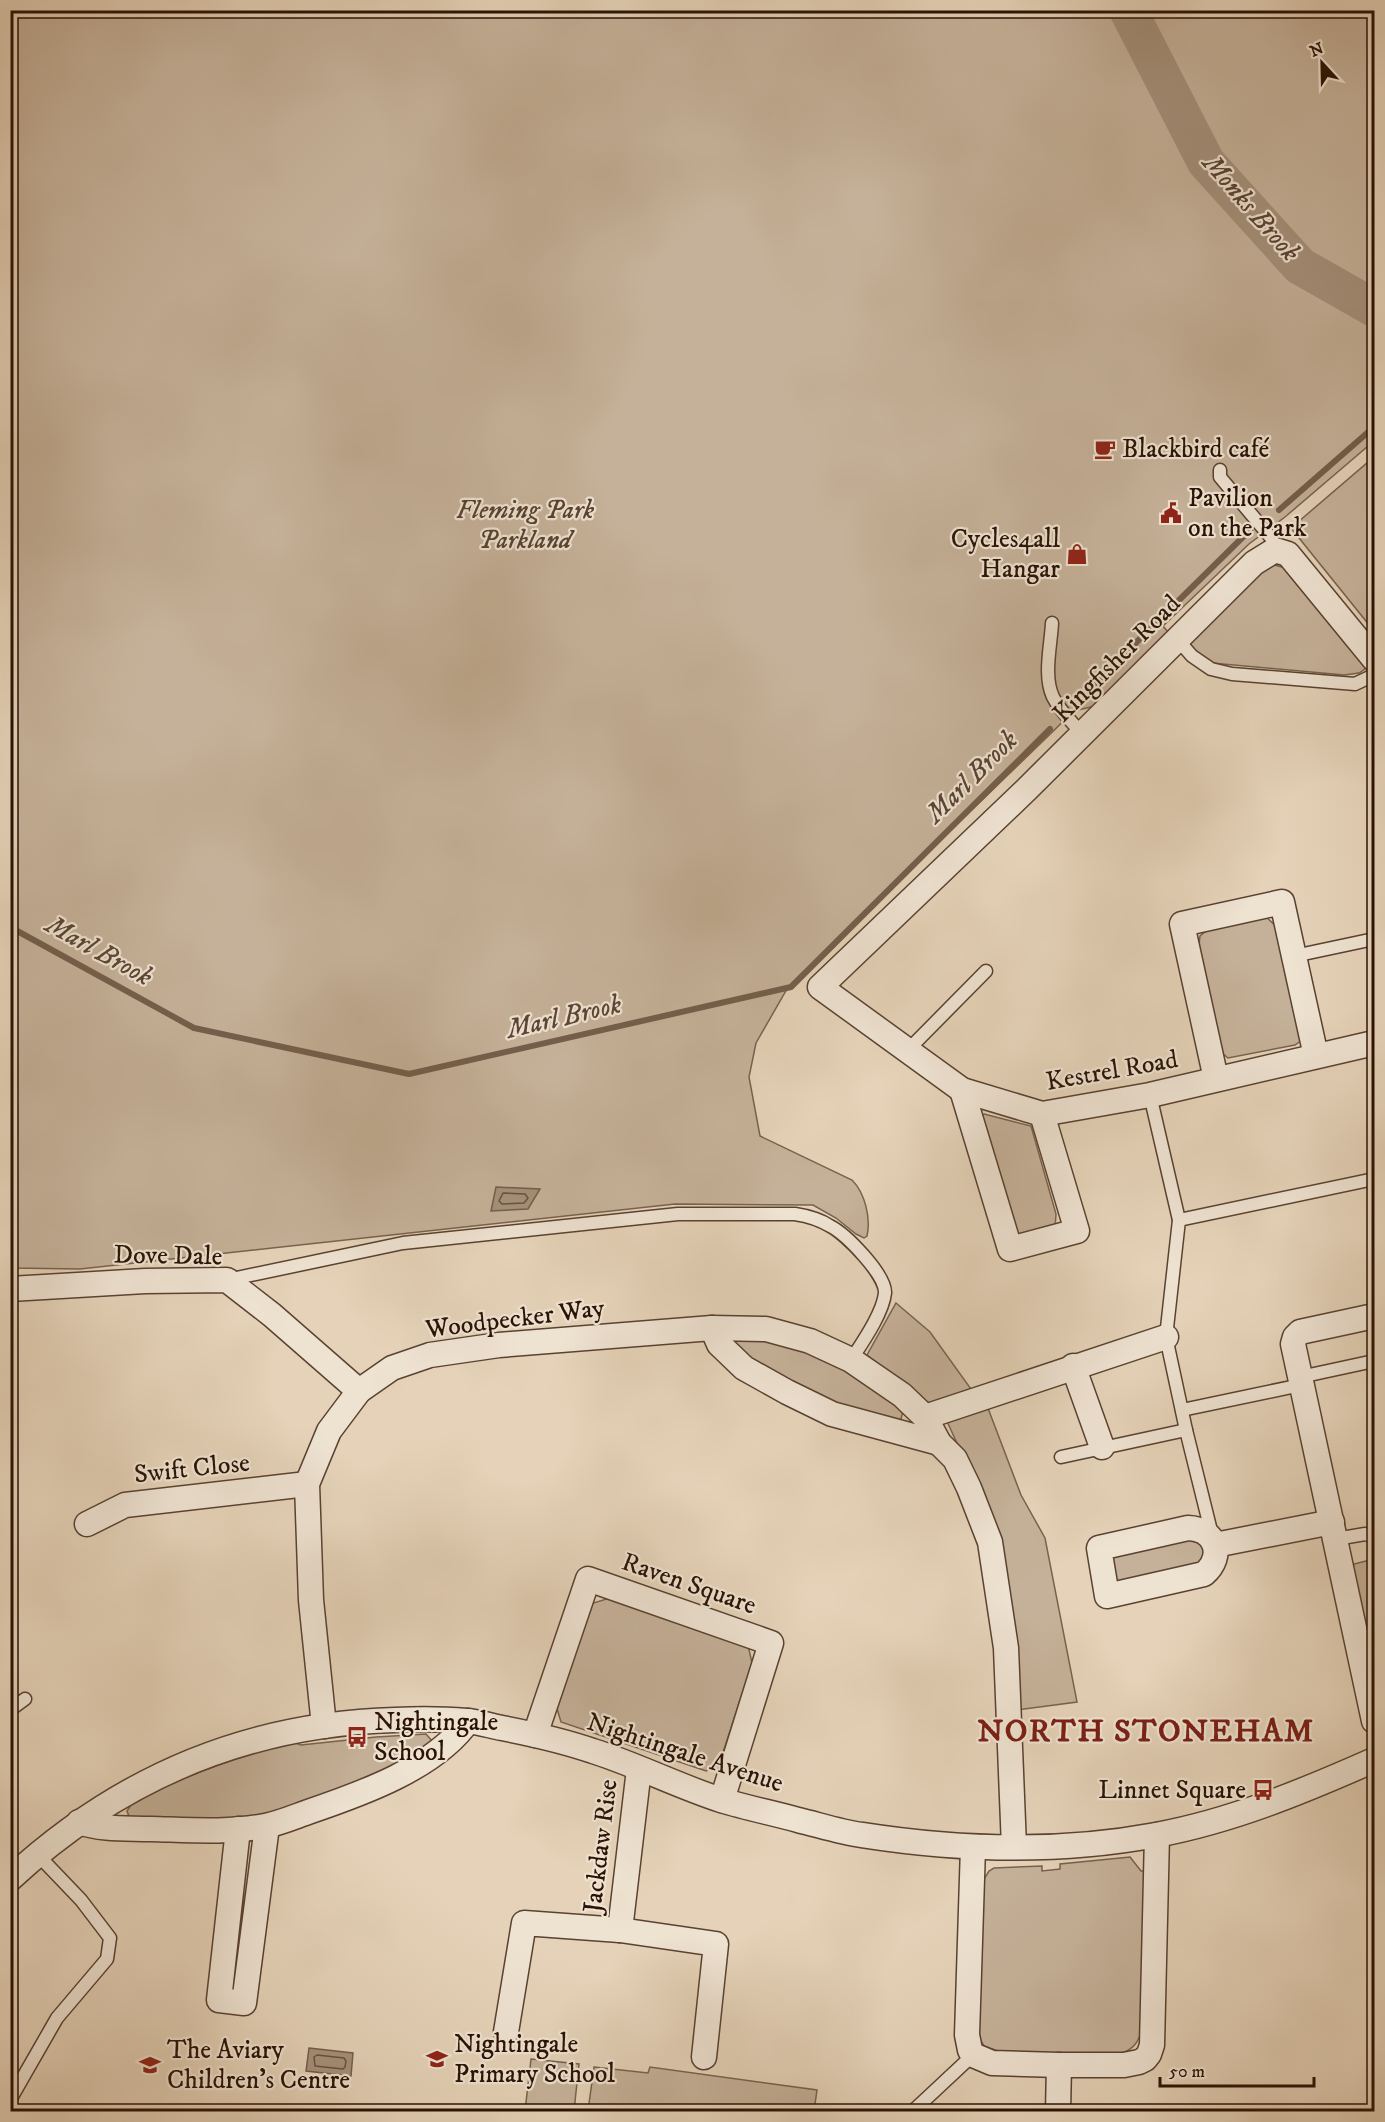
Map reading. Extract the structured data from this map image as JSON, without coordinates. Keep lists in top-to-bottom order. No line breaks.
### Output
{"streets":{"street":["Kingfisher Road","Kestrel Road","Dove Dale","Woodpecker Way","Swift Close","Raven Square","Nightingale Avenue","Jackdaw Rise"]},"crossings":[["Kingfisher Road","Kestrel Road"],["Dove Dale","Woodpecker Way"],["Woodpecker Way","Swift Close"],["Woodpecker Way","Nightingale Avenue"],["Raven Square","Nightingale Avenue"],["Nightingale Avenue","Jackdaw Rise"]],"districts":["NORTH STONEHAM"],"water":["Monks Brook","Marl Brook"],"parks":["Fleming Park Parkland"],"places":{"cafe":["Blackbird café"],"public building":["Pavilion on the Park"],"shop":["Cycles4all Hangar"],"bus stop":["Nightingale School","Linnet Square"],"school or university":["Nightingale Primary School","The Aviary Children's Centre"]},"scale_bar":"50 m","north":"top"}
